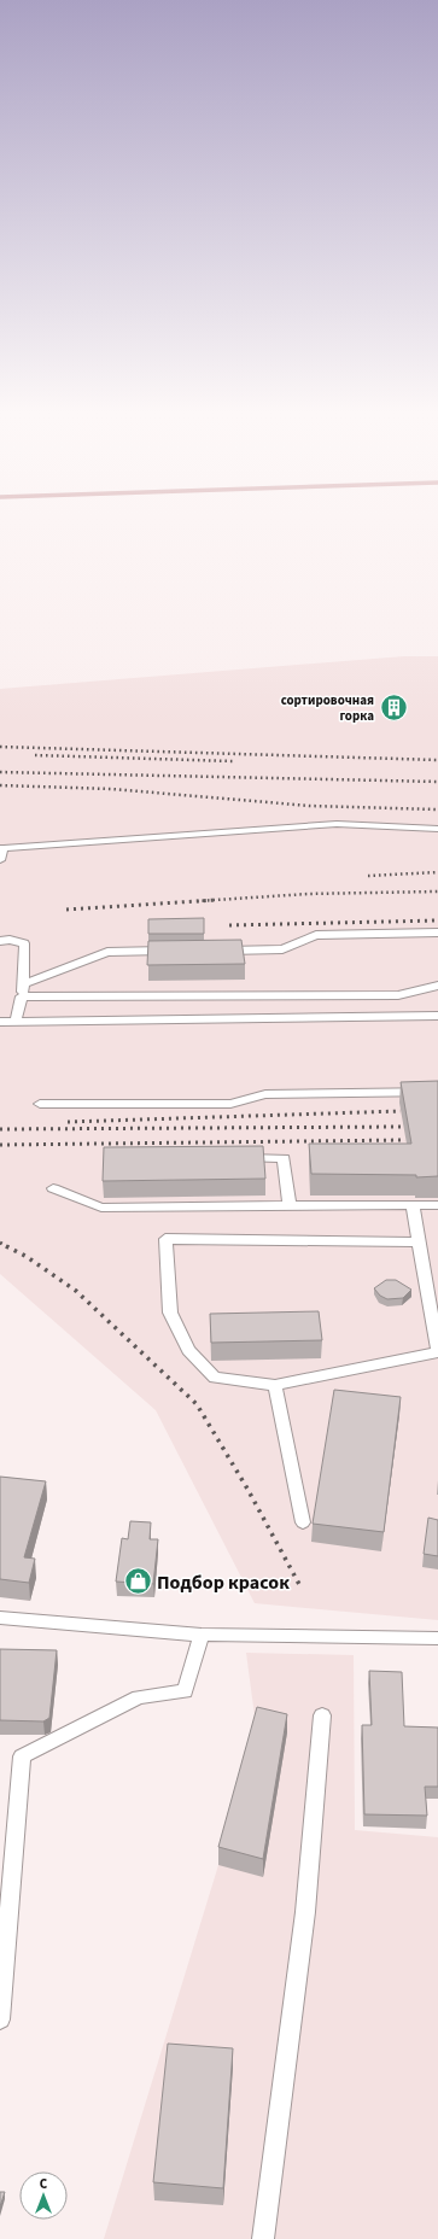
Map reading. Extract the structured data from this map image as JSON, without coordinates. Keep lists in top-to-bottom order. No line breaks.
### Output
{"places":{"building":["сортировочная горка"],"shop":["Подбор красок"]},"north":"top"}
